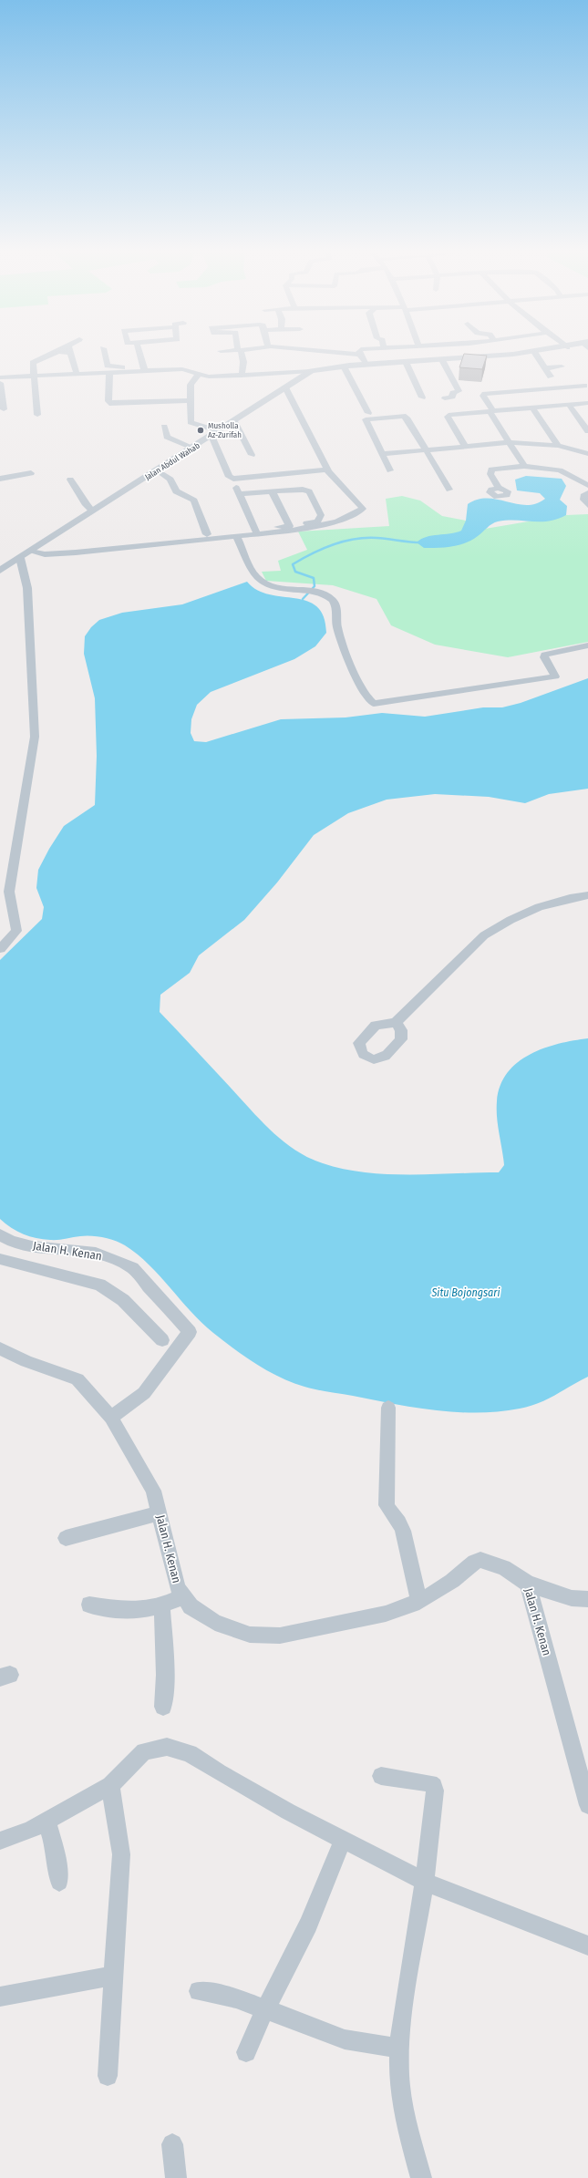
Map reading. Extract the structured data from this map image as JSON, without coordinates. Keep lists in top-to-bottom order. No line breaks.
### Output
{"streets":{"street":["Jalan Abdul Wahab","Jalan H. Kenan"]},"water":["Situ Bojongsari"],"places":["Musholla Az-Zurifah"]}
